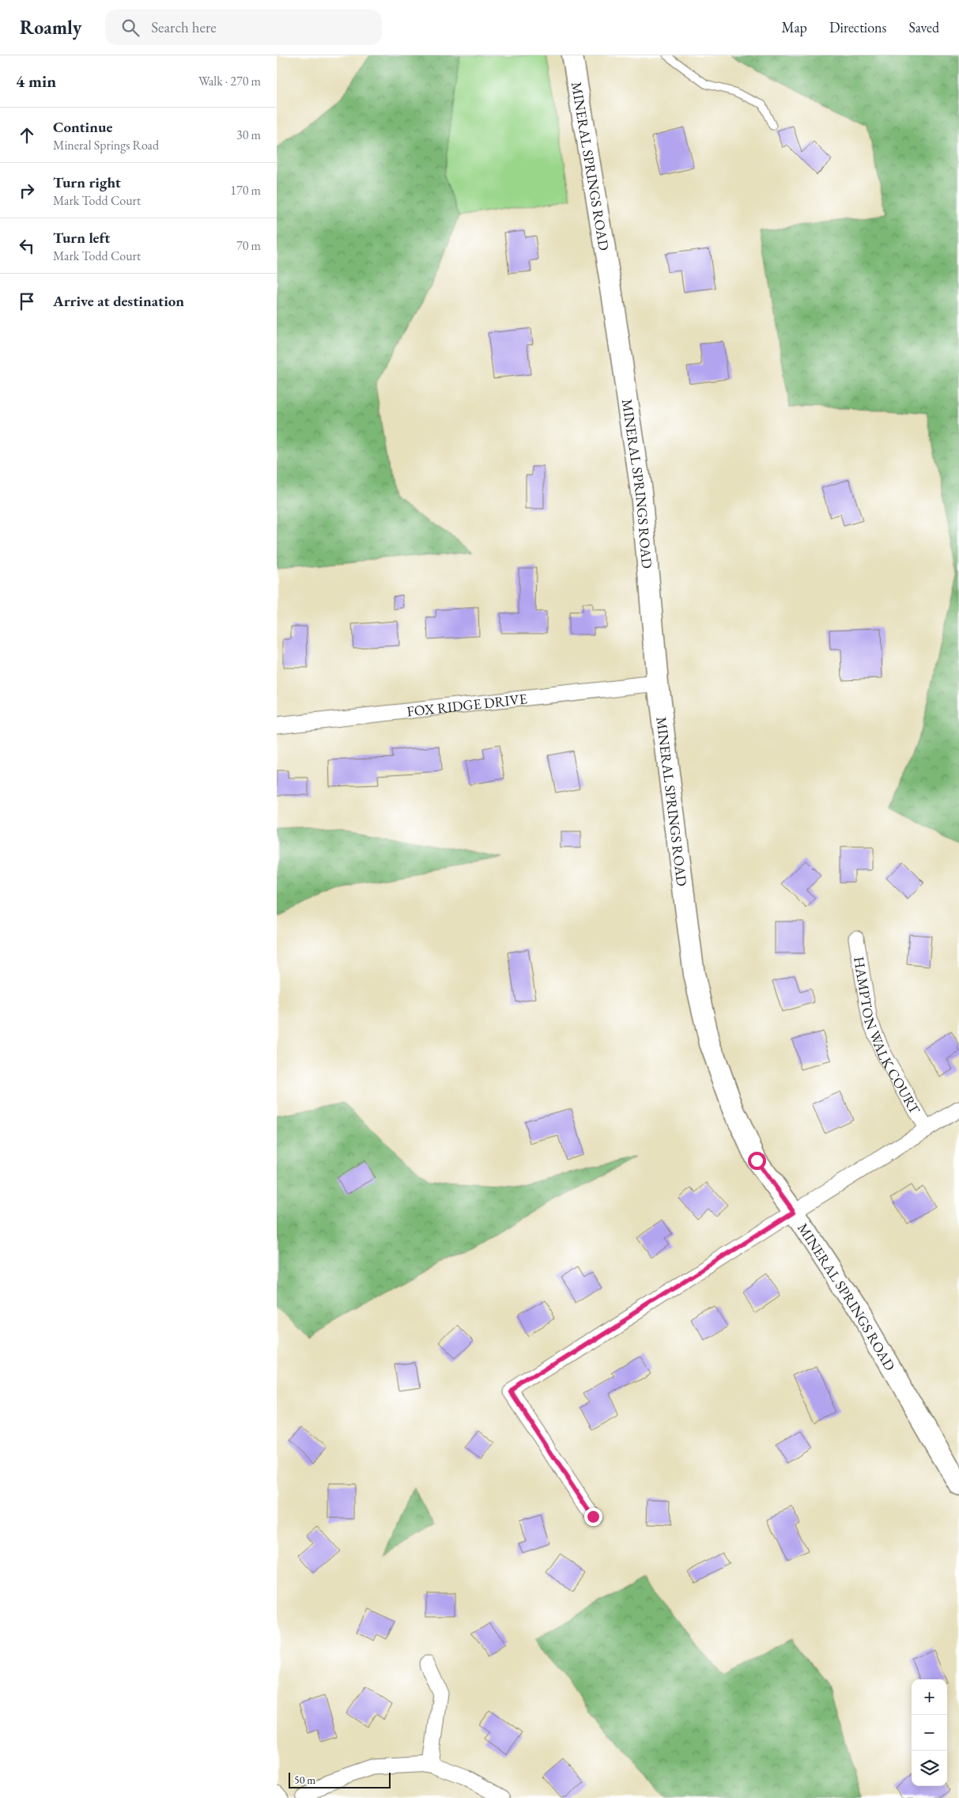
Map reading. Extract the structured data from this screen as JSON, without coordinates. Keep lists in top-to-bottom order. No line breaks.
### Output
{"streets":{"street":["MINERAL SPRINGS ROAD","FOX RIDGE DRIVE","HAMPTON WALK COURT"]},"crossings":[["MINERAL SPRINGS ROAD","FOX RIDGE DRIVE"]],"scale_bar":"50 m","page":{"header":"Roamly","search":"Search here","nav":["Map","Directions","Saved"],"heading":["4 min","Walk · 270 m"],"list":[["Continue","Mineral Springs Road","30 m"],["Turn right","Mark Todd Court","170 m"],["Turn left","Mark Todd Court","70 m"],"Arrive at destination"],"map_buttons":["+","−"],"scale":"50 m"}}
